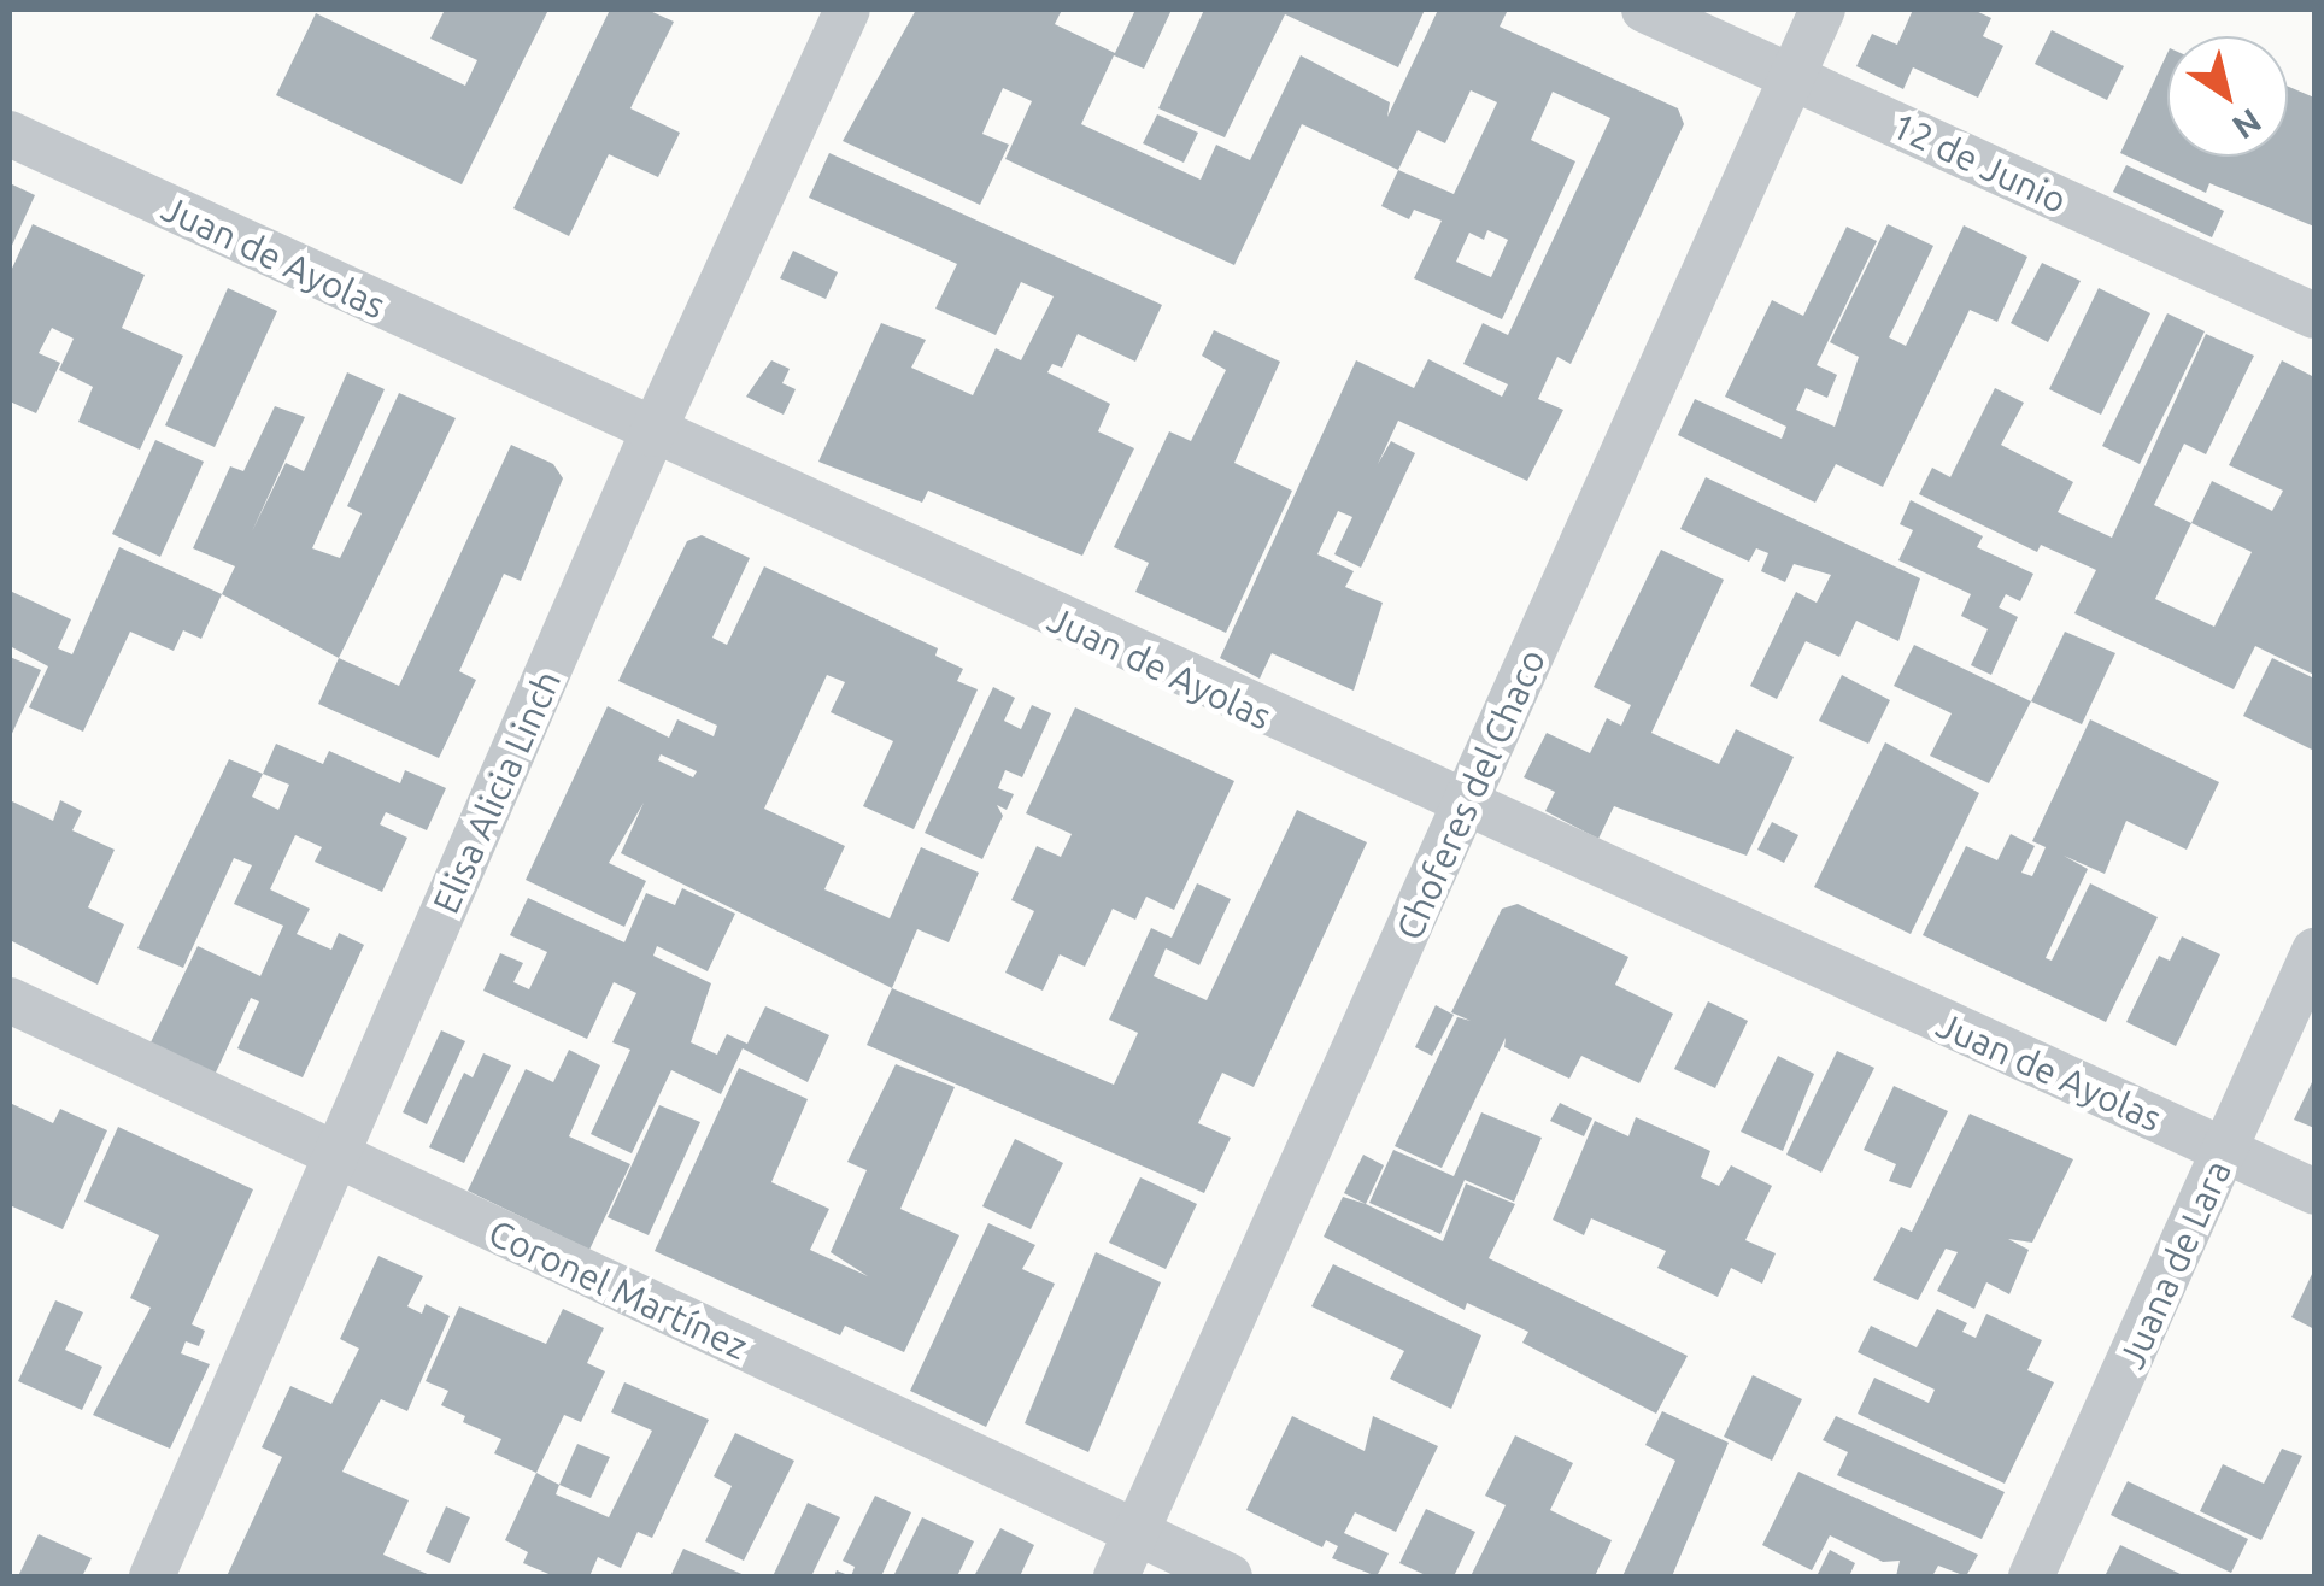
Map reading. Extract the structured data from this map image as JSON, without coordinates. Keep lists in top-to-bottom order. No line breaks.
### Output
{"streets":{"street":["12 de Junio","Juan de Ayolas","Elisa Alicia Linch","Choferes del Chaco","Juana de Lara","Coronel Martínez"]},"crossings":[["12 de Junio","Choferes del Chaco"],["Juan de Ayolas","Elisa Alicia Linch"],["Juan de Ayolas","Choferes del Chaco"],["Juan de Ayolas","Juana de Lara"],["Elisa Alicia Linch","Coronel Martínez"],["Choferes del Chaco","Coronel Martínez"]],"north":"bottom right"}
